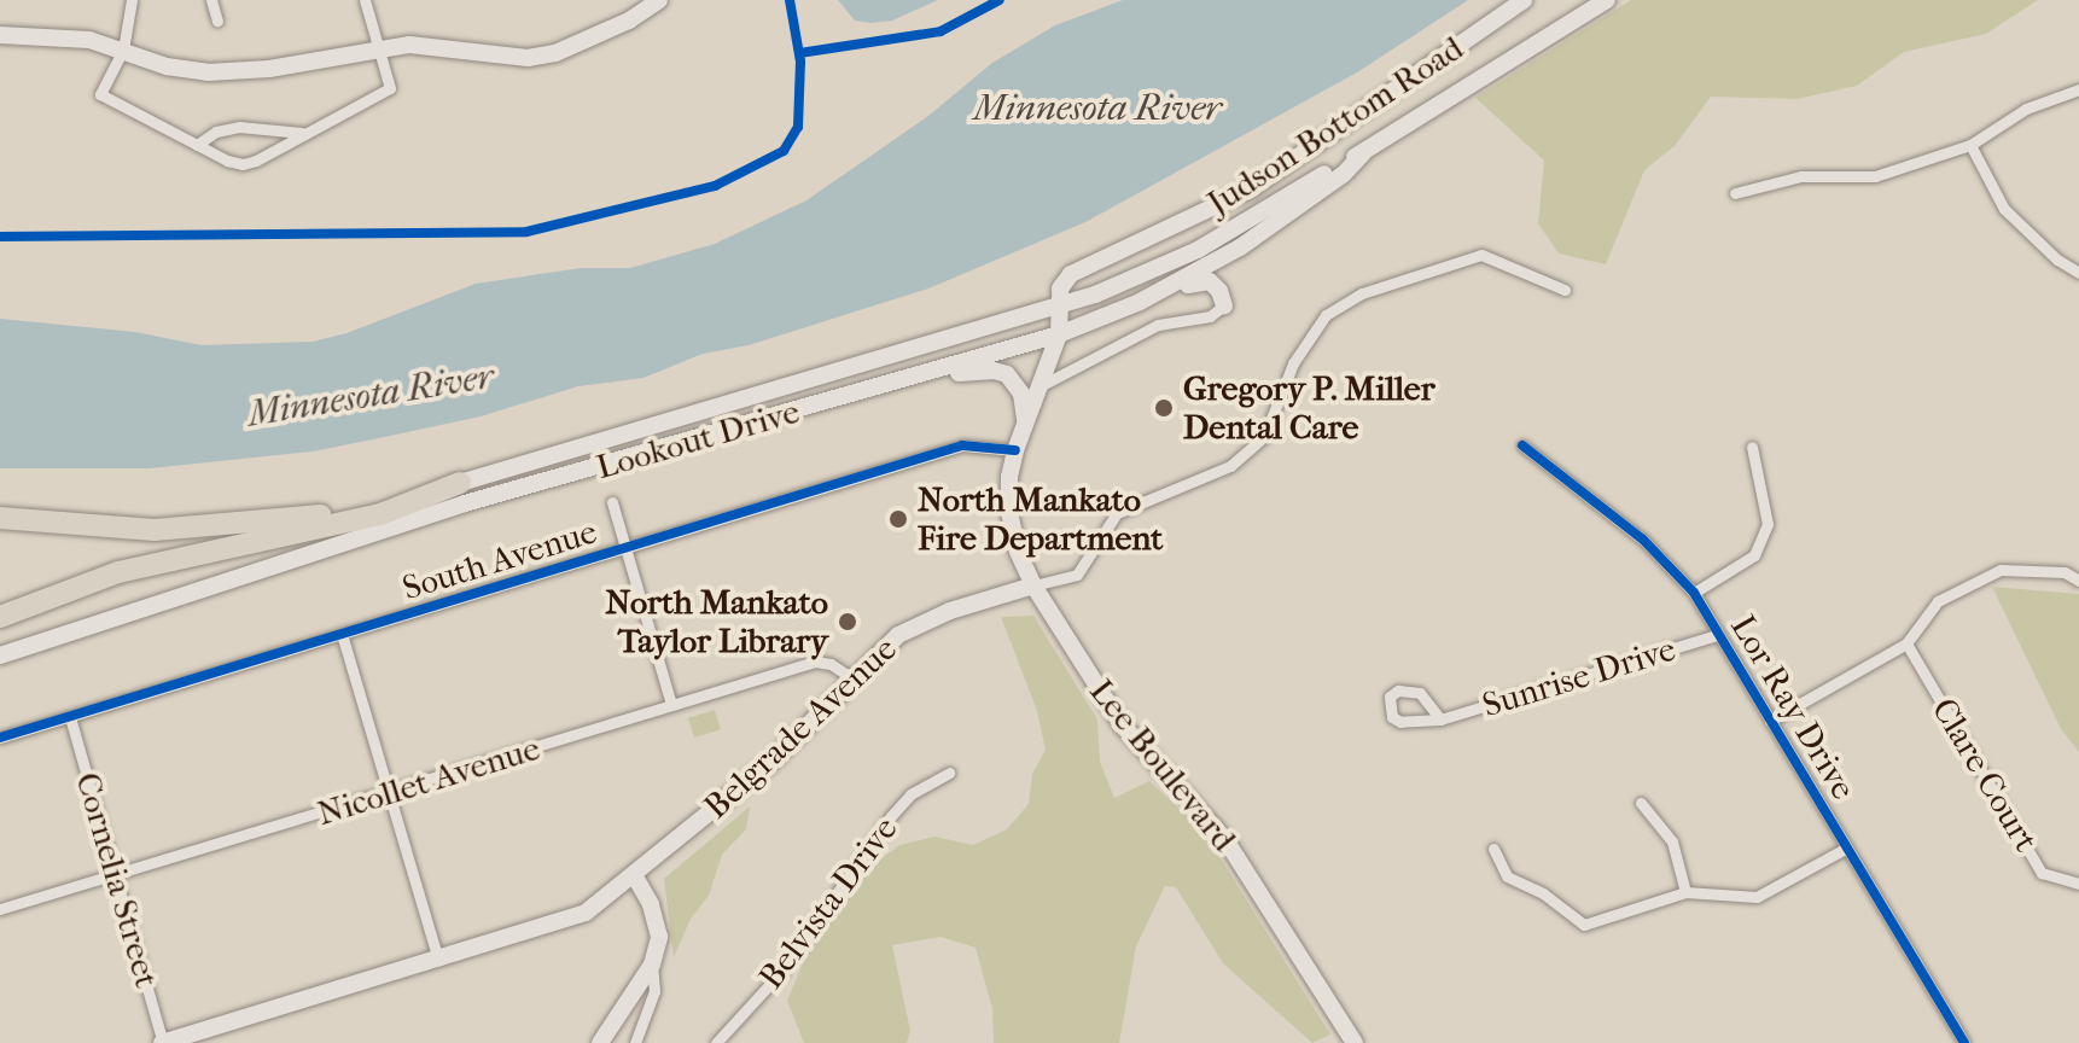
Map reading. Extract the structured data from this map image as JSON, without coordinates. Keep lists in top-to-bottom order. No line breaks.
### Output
{"streets":{"main road":["Judson Bottom Road","Lookout Drive","Belgrade Avenue","Lee Boulevard"],"street":["South Avenue","Sunrise Drive","Lor Ray Drive","Clare Court","Nicollet Avenue","Cornelia Street","Belvista Drive"]},"crossings":[["Judson Bottom Road","Lookout Drive"],["Judson Bottom Road","Lee Boulevard"],["Lookout Drive","Lee Boulevard"],["South Avenue","Lee Boulevard"],["South Avenue","Cornelia Street"],["Sunrise Drive","Lor Ray Drive"],["Belgrade Avenue","Lee Boulevard"],["Belgrade Avenue","Nicollet Avenue"],["Belgrade Avenue","Cornelia Street"],["Nicollet Avenue","Cornelia Street"]],"water":["Minnesota River"],"places":["Gregory P. Miller Dental Care","North Mankato Fire Department","North Mankato Taylor Library"]}
